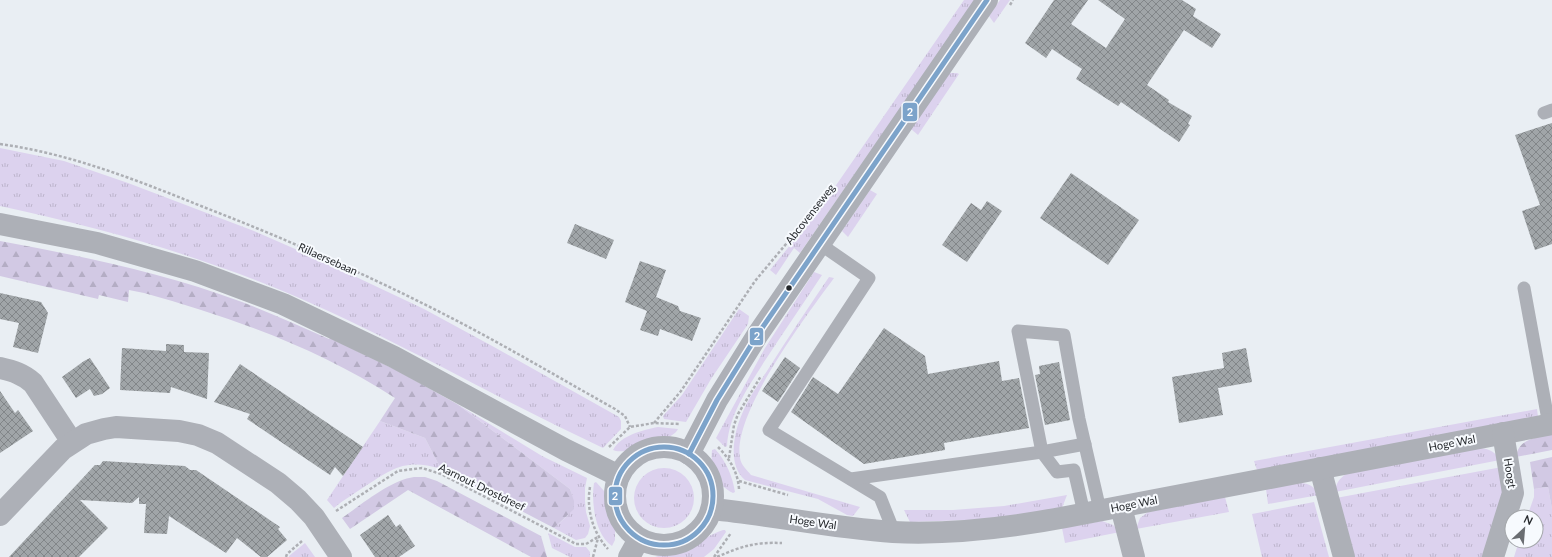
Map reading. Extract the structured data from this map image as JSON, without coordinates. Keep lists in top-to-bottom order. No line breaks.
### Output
{"streets":{"street":["Abcovenseweg","Hoge Wal","Hoogt"],"path":["Rillaersebaan","Aarnout Drostdreef"]},"crossings":[["Abcovenseweg","Rillaersebaan"],["Abcovenseweg","Hoge Wal"],["Hoge Wal","Hoogt"]],"lines":["transit line 2"],"north":"top right"}
